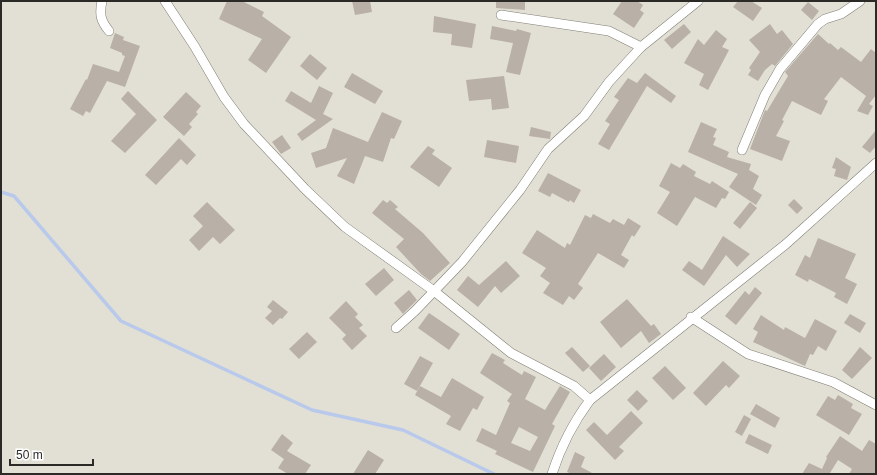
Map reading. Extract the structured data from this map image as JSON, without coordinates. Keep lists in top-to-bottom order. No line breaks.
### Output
{"scale_bar":"50 m"}
